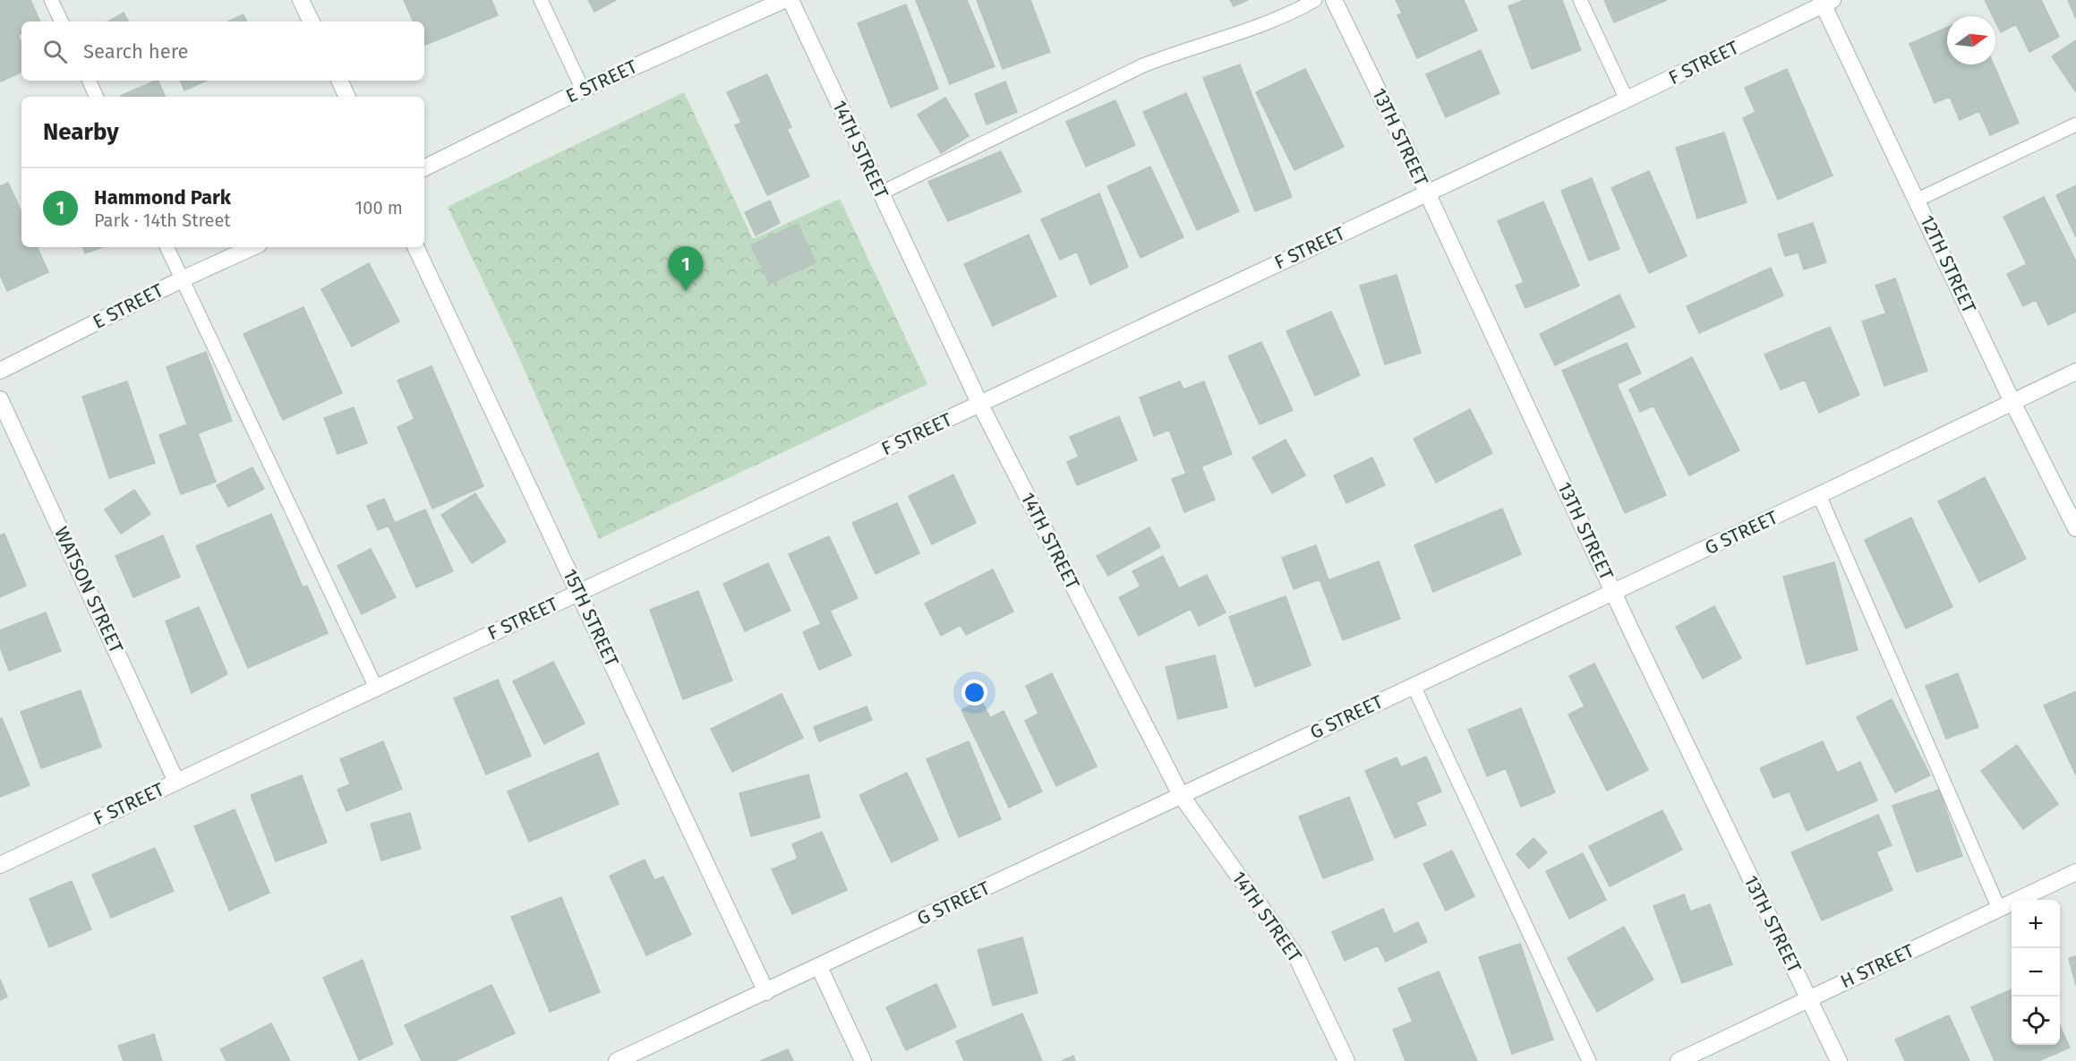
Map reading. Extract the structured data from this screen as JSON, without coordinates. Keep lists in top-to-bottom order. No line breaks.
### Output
{"streets":{"street":["F STREET","E STREET","13TH STREET","14TH STREET","12TH STREET","G STREET","WATSON STREET","15TH STREET","H STREET"]},"crossings":[["F STREET","13TH STREET"],["F STREET","14TH STREET"],["F STREET","12TH STREET"],["F STREET","WATSON STREET"],["F STREET","15TH STREET"],["13TH STREET","G STREET"],["13TH STREET","H STREET"],["14TH STREET","G STREET"],["12TH STREET","G STREET"],["G STREET","15TH STREET"]],"north":"right","page":{"search":"Search here","heading":"Nearby","list":[{"mark":"1","name":"Hammond Park","note":"Park · 14th Street","value":"100 m"}],"pins":"1","map_buttons":["+","−"]}}
